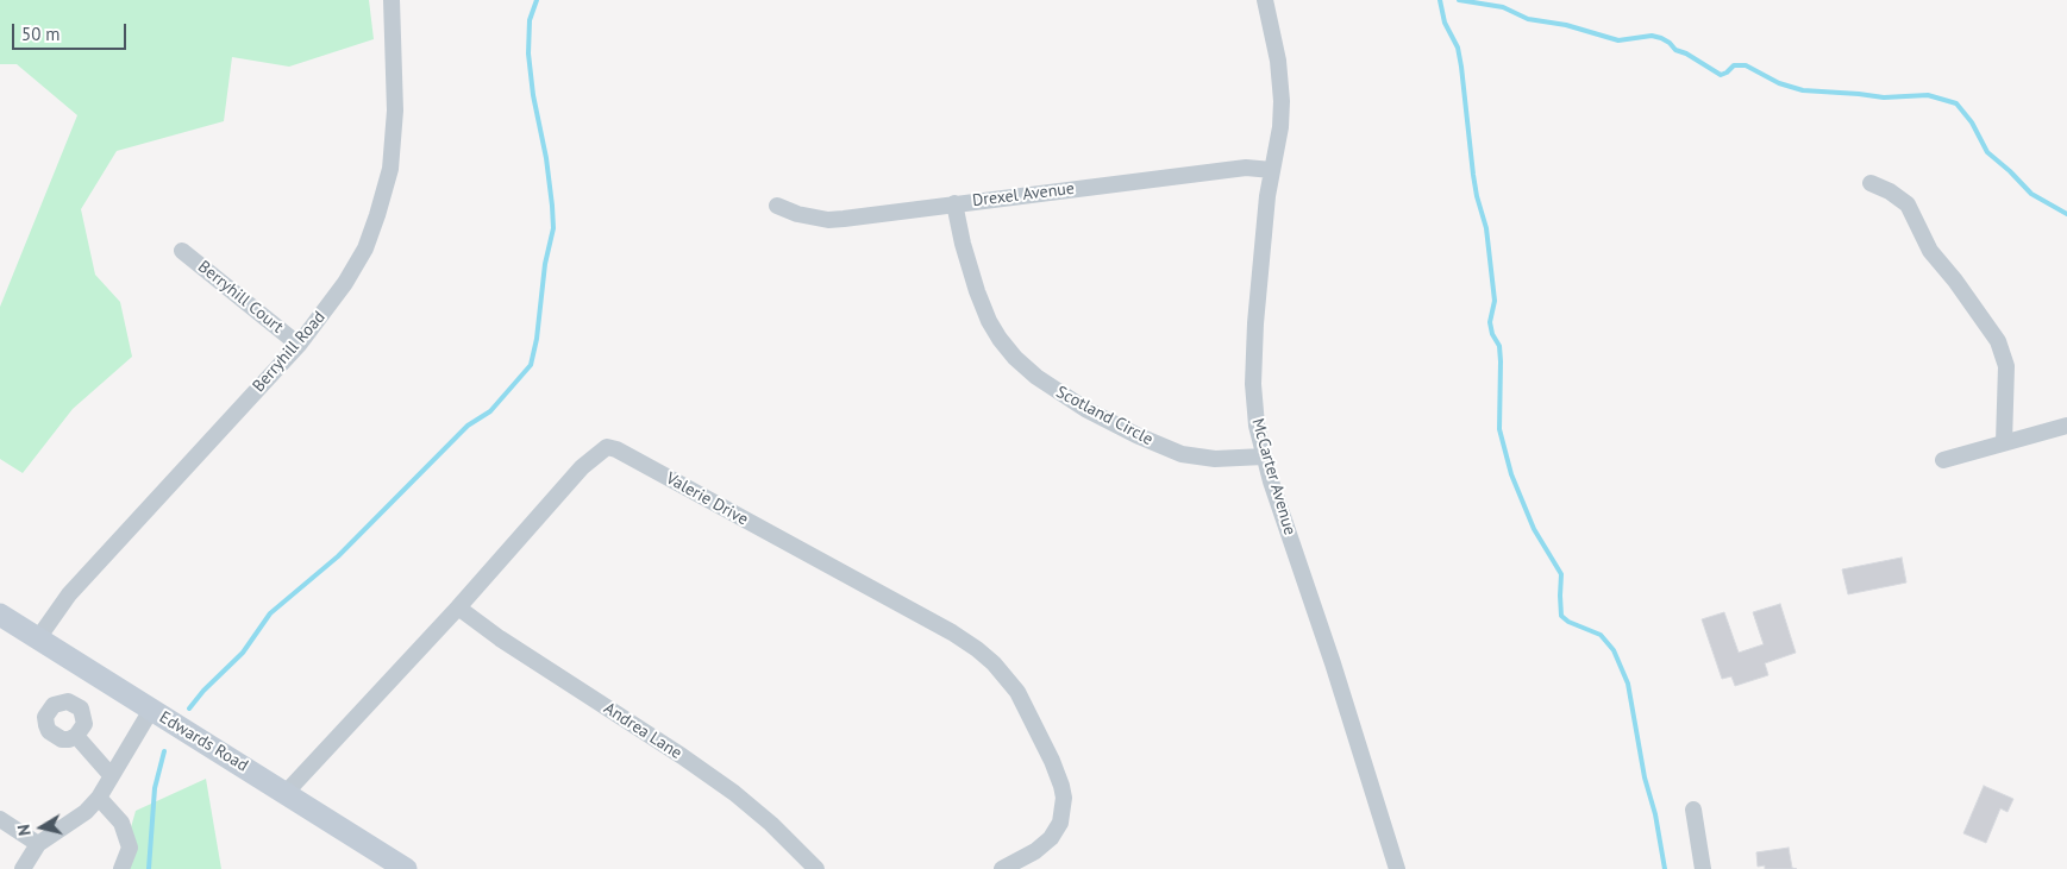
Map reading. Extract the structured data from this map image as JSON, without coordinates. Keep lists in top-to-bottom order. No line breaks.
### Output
{"streets":{"street":["Drexel Avenue","Berryhill Court","Berryhill Road","Scotland Circle","McCarter Avenue","Valerie Drive","Andrea Lane","Edwards Road"]},"crossings":[["Drexel Avenue","Scotland Circle"],["Drexel Avenue","McCarter Avenue"],["Berryhill Court","Berryhill Road"],["Berryhill Road","Edwards Road"],["Scotland Circle","McCarter Avenue"],["Valerie Drive","Andrea Lane"],["Valerie Drive","Edwards Road"]],"scale_bar":"50 m","north":"left"}
